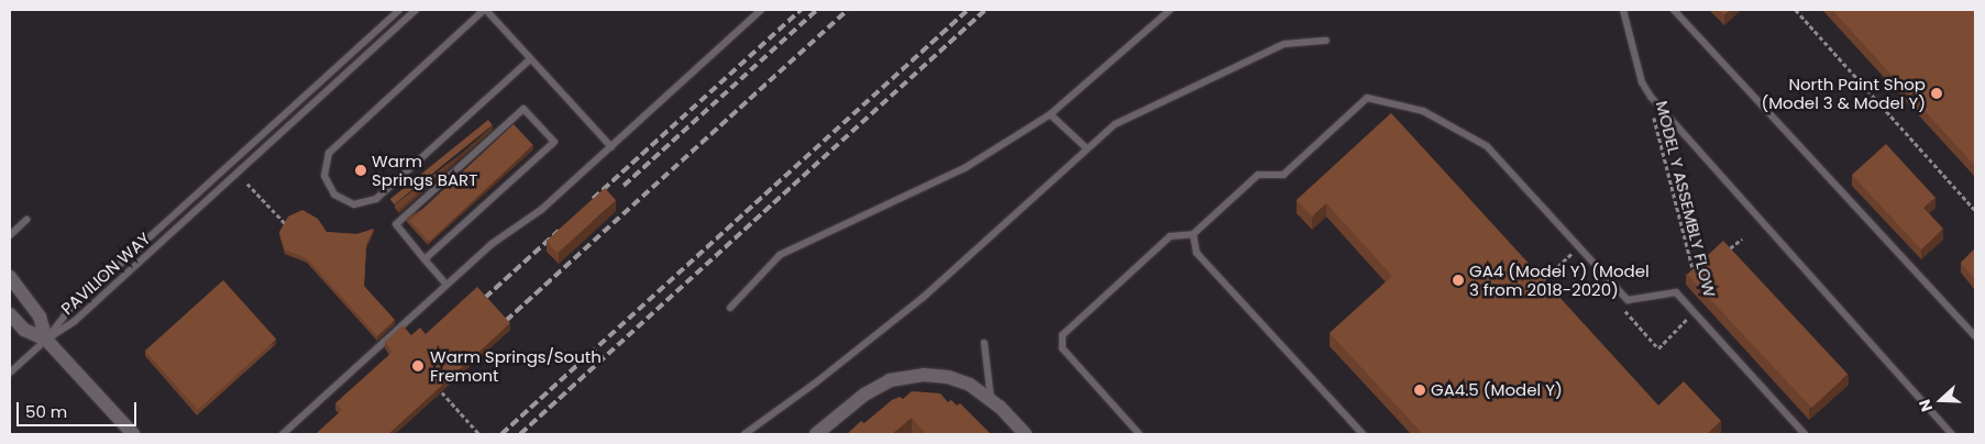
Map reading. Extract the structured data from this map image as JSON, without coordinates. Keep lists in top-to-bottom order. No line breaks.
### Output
{"streets":{"lane":["PAVILION WAY"],"path":["MODEL Y ASSEMBLY FLOW"]},"places":["North Paint Shop (Model 3 & Model Y)","Warm Springs BART","GA4 (Model Y) (Model 3 from 2018-2020)","Warm Springs/South Fremont","GA4.5 (Model Y)"],"scale_bar":"50 m","north":"left"}
